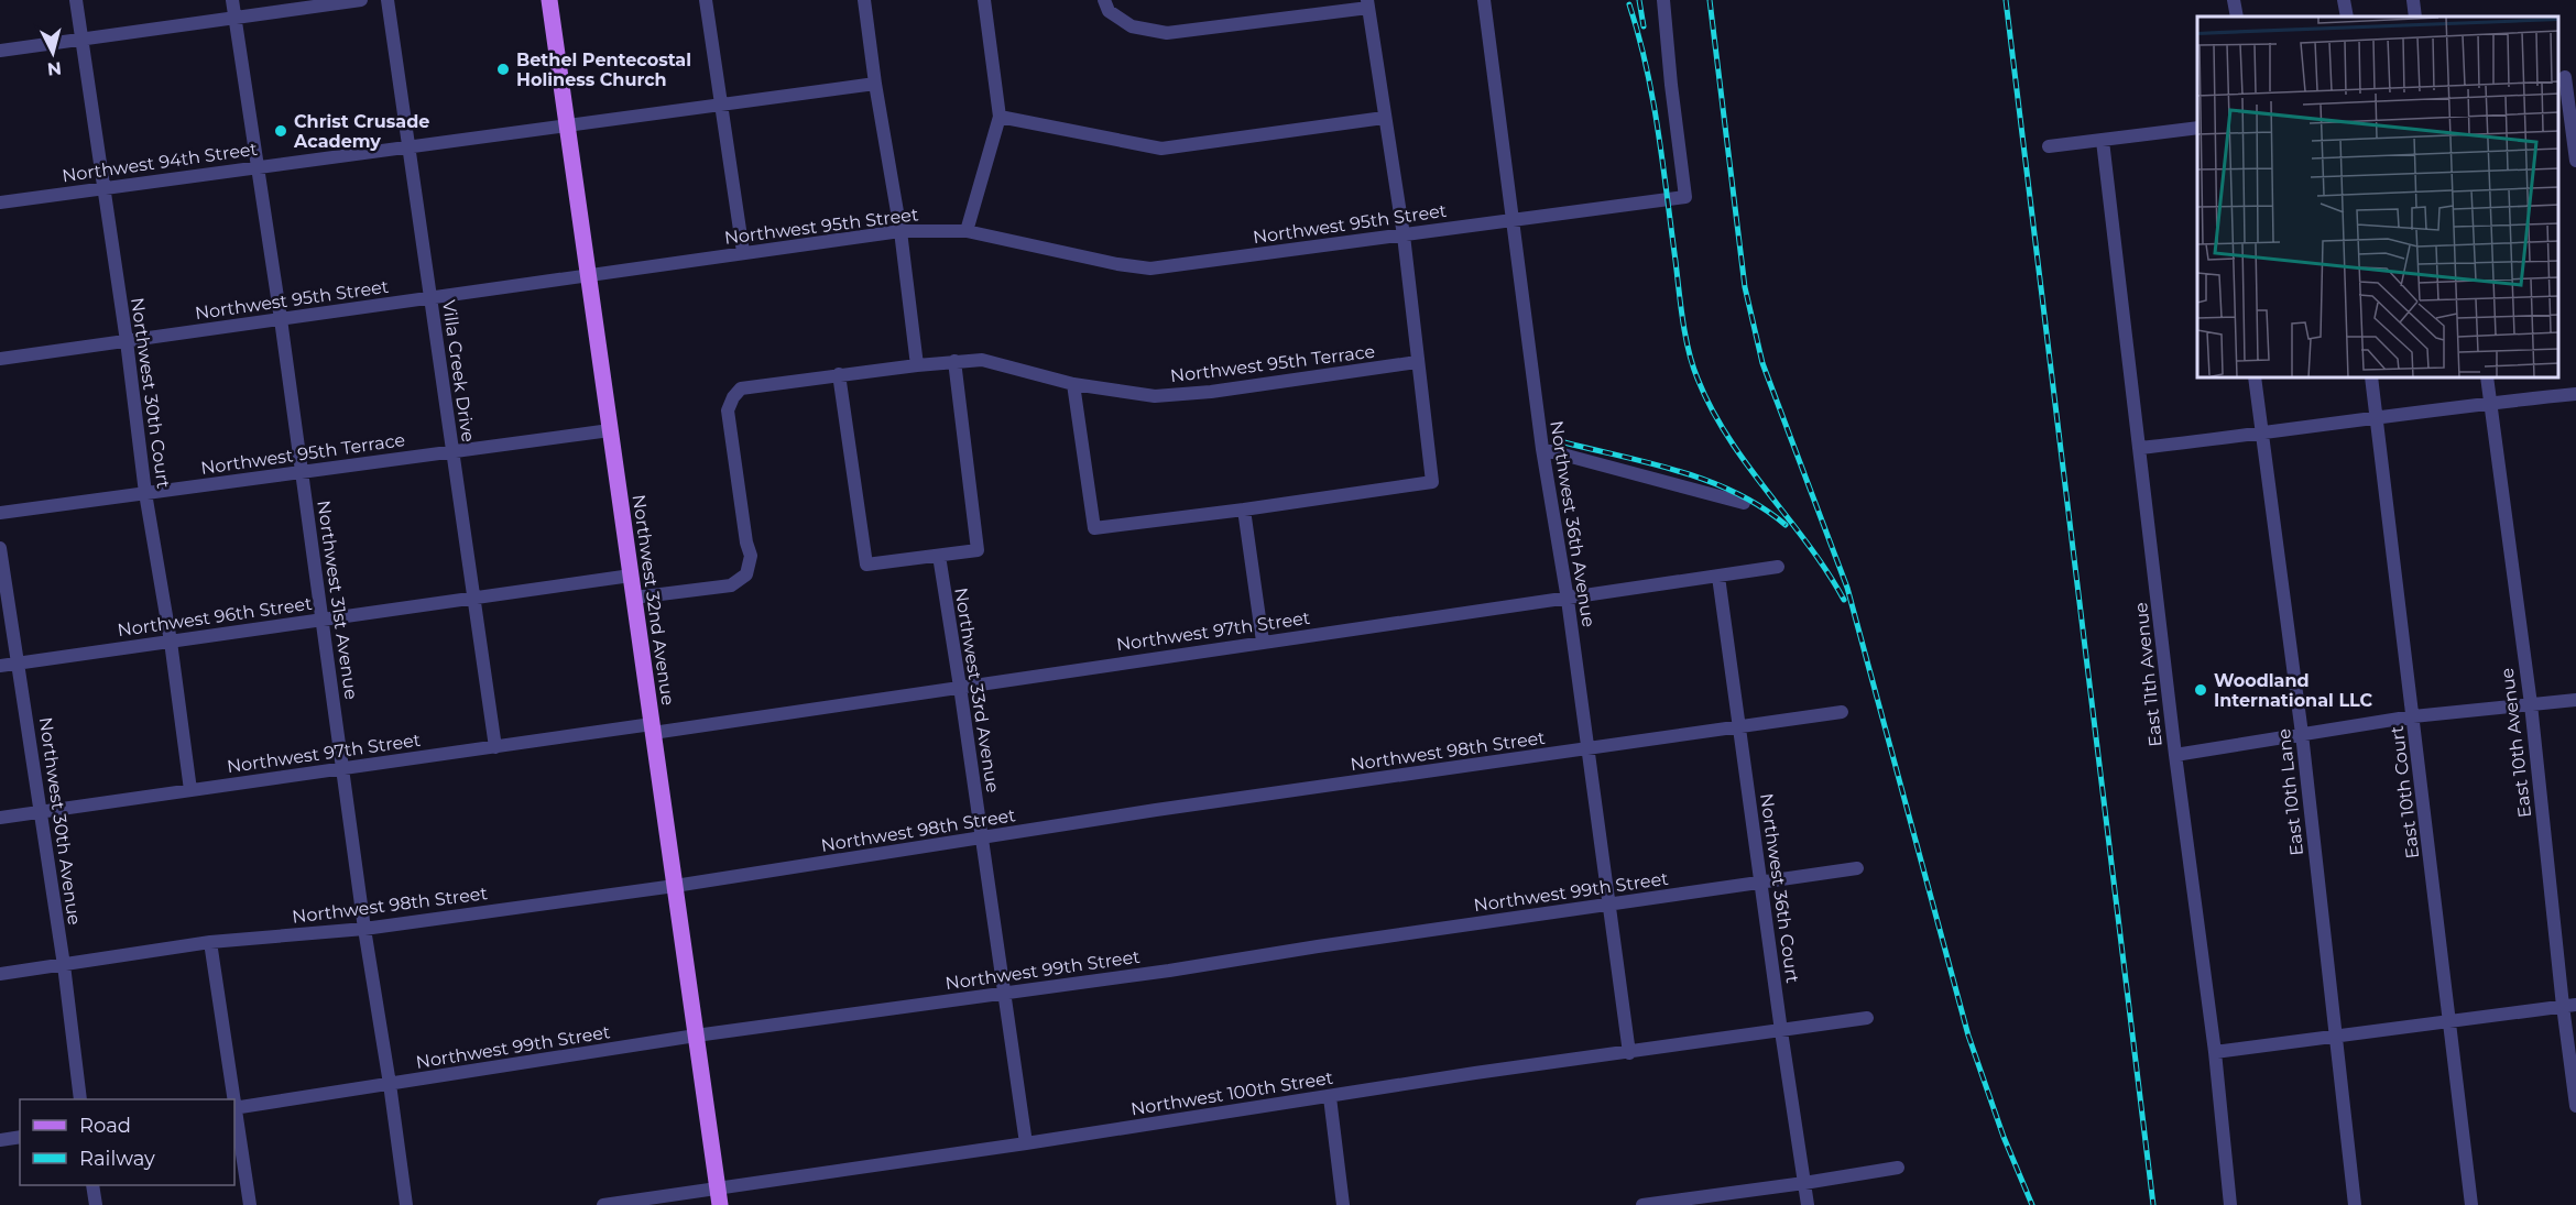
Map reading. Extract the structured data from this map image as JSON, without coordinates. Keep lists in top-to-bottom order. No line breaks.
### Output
{"streets":{"main road":["Northwest 32nd Avenue"],"street":["Northwest 94th Street","Northwest 95th Street","Northwest 95th Terrace","Villa Creek Drive","Northwest 30th Court","Northwest 36th Avenue","Northwest 31st Avenue","Northwest 96th Street","Northwest 97th Street","East 11th Avenue","Northwest 33rd Avenue","East 10th Avenue","Northwest 98th Street","East 10th Lane","East 10th Court","Northwest 30th Avenue","Northwest 36th Court","Northwest 99th Street","Northwest 100th Street"]},"crossings":[["Northwest 94th Street","Villa Creek Drive"],["Northwest 94th Street","Northwest 30th Court"],["Northwest 94th Street","Northwest 31st Avenue"],["Northwest 94th Street","Northwest 32nd Avenue"],["Northwest 95th Street","Villa Creek Drive"],["Northwest 95th Street","Northwest 30th Court"],["Northwest 95th Street","Northwest 36th Avenue"],["Northwest 95th Street","Northwest 31st Avenue"],["Northwest 95th Street","Northwest 32nd Avenue"],["Northwest 95th Terrace","Villa Creek Drive"],["Northwest 95th Terrace","Northwest 30th Court"],["Northwest 95th Terrace","Northwest 31st Avenue"],["Northwest 95th Terrace","Northwest 32nd Avenue"],["Villa Creek Drive","Northwest 96th Street"],["Villa Creek Drive","Northwest 97th Street"],["Northwest 30th Court","Northwest 96th Street"],["Northwest 30th Court","Northwest 97th Street"],["Northwest 36th Avenue","Northwest 97th Street"],["Northwest 36th Avenue","Northwest 98th Street"],["Northwest 36th Avenue","Northwest 99th Street"],["Northwest 36th Avenue","Northwest 100th Street"],["Northwest 31st Avenue","Northwest 96th Street"],["Northwest 31st Avenue","Northwest 97th Street"],["Northwest 31st Avenue","Northwest 98th Street"],["Northwest 31st Avenue","Northwest 99th Street"],["Northwest 32nd Avenue","Northwest 96th Street"],["Northwest 32nd Avenue","Northwest 97th Street"],["Northwest 32nd Avenue","Northwest 98th Street"],["Northwest 32nd Avenue","Northwest 99th Street"],["Northwest 32nd Avenue","Northwest 100th Street"],["Northwest 96th Street","Northwest 30th Avenue"],["Northwest 97th Street","Northwest 33rd Avenue"],["Northwest 97th Street","Northwest 30th Avenue"],["Northwest 97th Street","Northwest 36th Court"],["Northwest 33rd Avenue","Northwest 98th Street"],["Northwest 33rd Avenue","Northwest 99th Street"],["Northwest 33rd Avenue","Northwest 100th Street"],["Northwest 98th Street","Northwest 30th Avenue"],["Northwest 98th Street","Northwest 36th Court"],["Northwest 36th Court","Northwest 99th Street"],["Northwest 36th Court","Northwest 100th Street"]],"places":["Bethel Pentecostal Holiness Church","Christ Crusade Academy","Woodland International LLC"],"legend":["Road","Railway"],"north":"bottom"}
